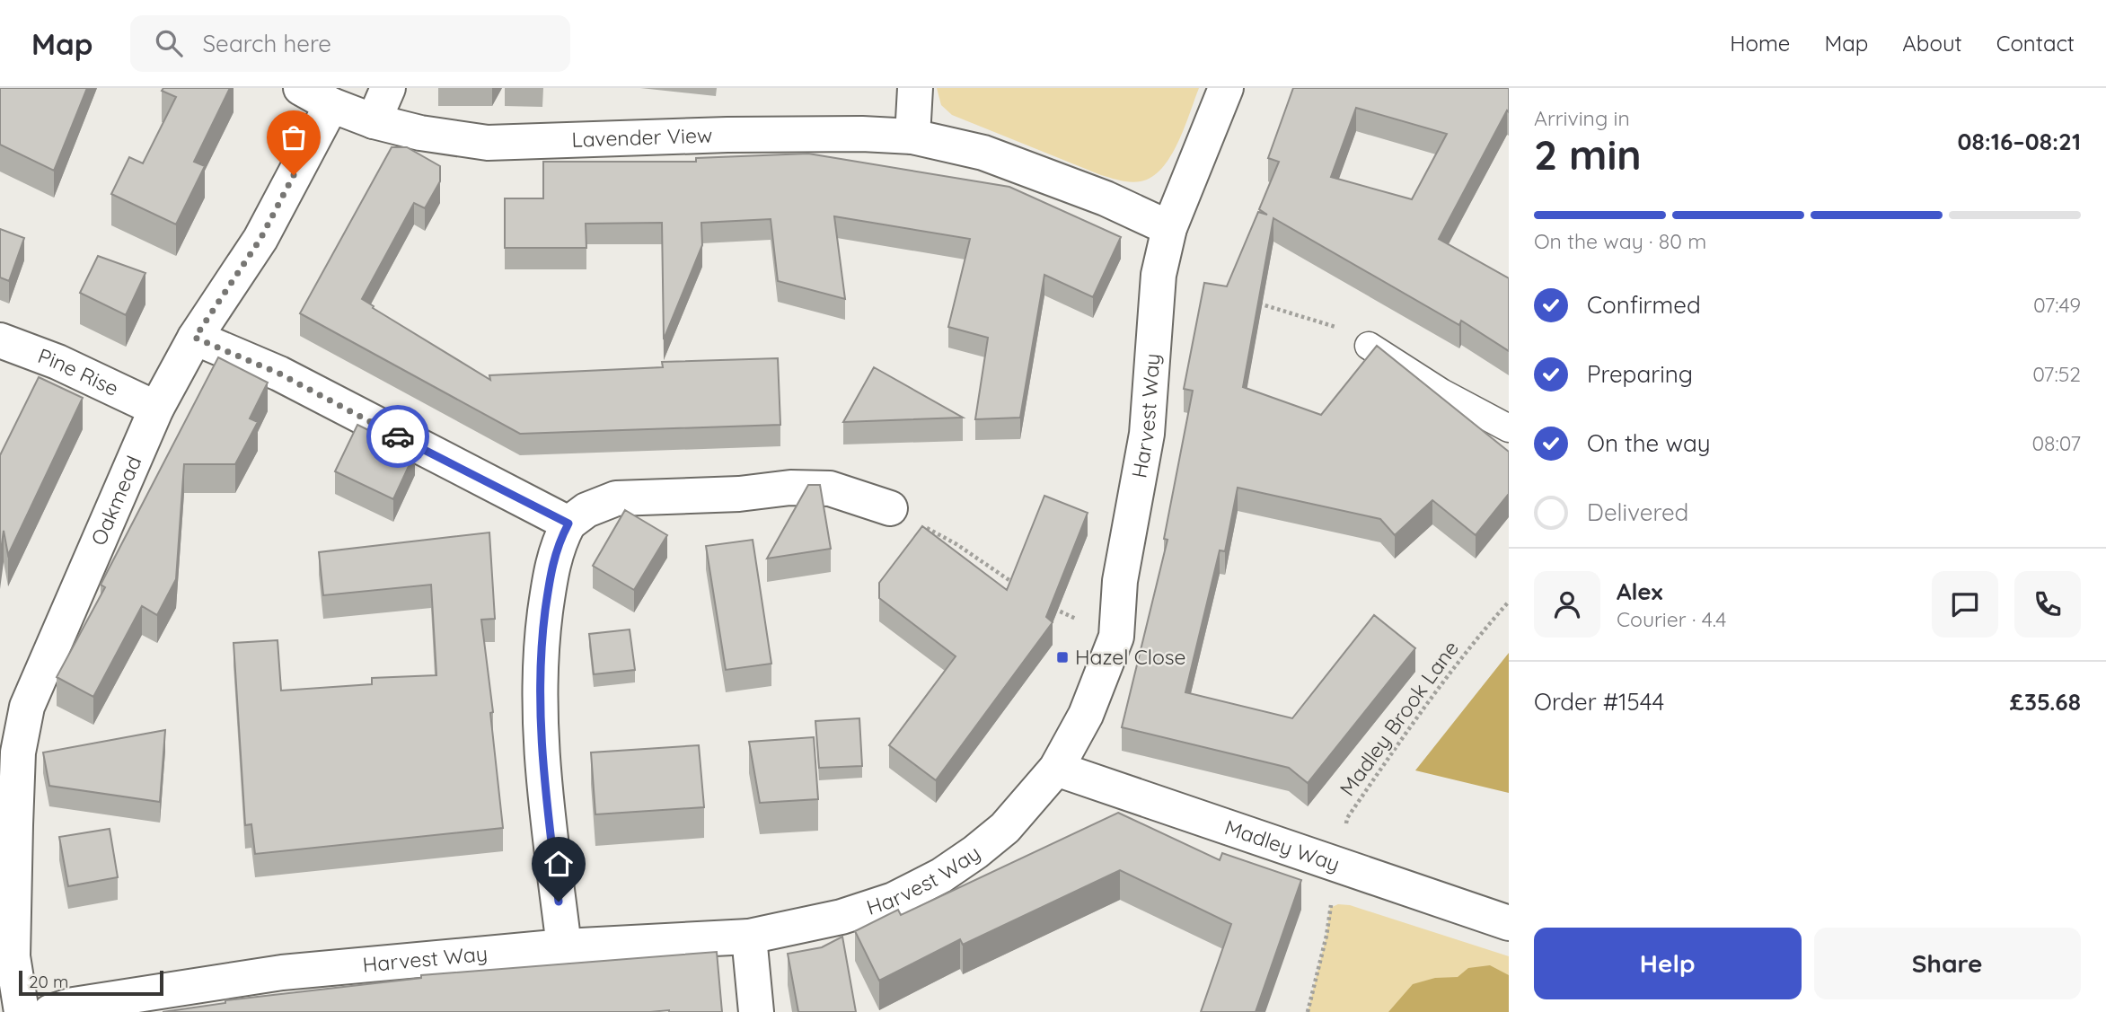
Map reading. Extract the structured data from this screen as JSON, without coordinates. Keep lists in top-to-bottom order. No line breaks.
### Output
{"streets":{"street":["Lavender View","Pine Rise","Harvest Way","Oakmead","Madley Way"],"path":["Madley Brook Lane"]},"crossings":[["Lavender View","Harvest Way"],["Pine Rise","Oakmead"],["Harvest Way","Madley Way"],["Madley Brook Lane","Madley Way"]],"places":{"transit":["Hazel Close"]},"scale_bar":"20 m","page":{"header":"Map","search":"Search here","nav":["Home","Map","About","Contact"],"heading":["2 min","Arriving in","08:16–08:21"],"panel":["Alex","Courier · 4.4","Order #1544","£35.68"],"bar":"On the way · 80 m","list":[["Confirmed","07:49"],["Preparing","07:52"],["On the way","08:07"],"Delivered"],"buttons":["Help","Share"],"scale":"20 m"}}
